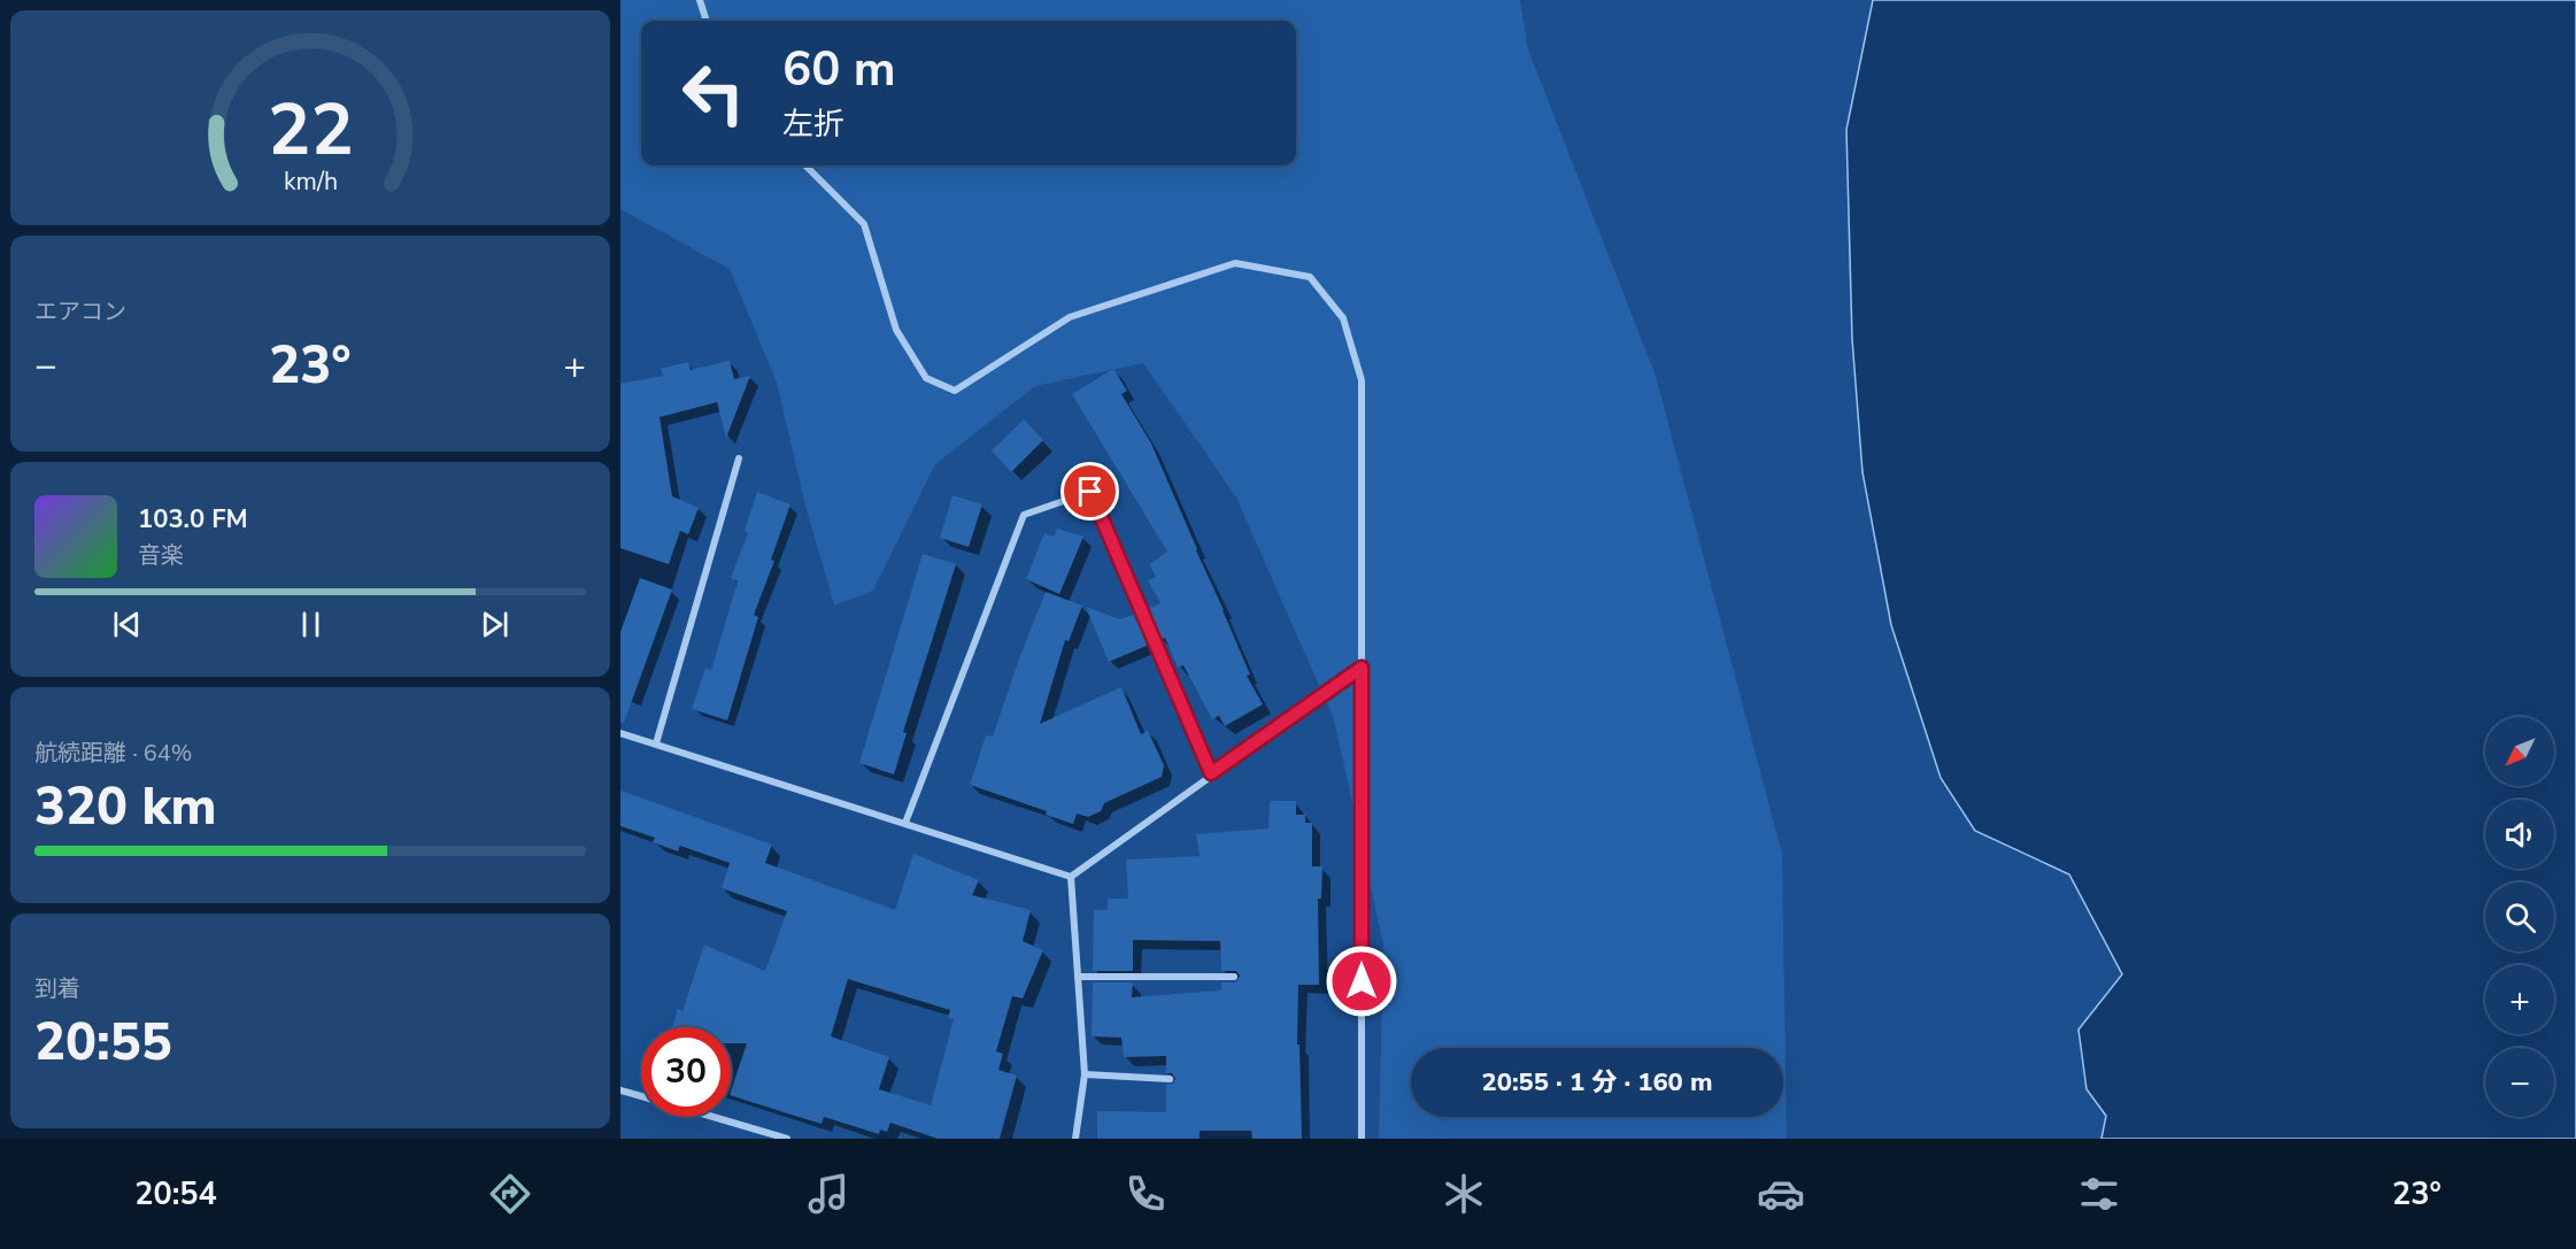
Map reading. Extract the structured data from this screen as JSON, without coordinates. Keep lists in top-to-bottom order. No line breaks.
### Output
{"north":"bottom left","page":{"turn":["60 m","左折"],"tile":["エアコン",["航続距離 · 64%","320 km"],["到着","20:55"]],"heat":["−","23°","+"],"song":["103.0 FM","音楽"],"map_buttons":["+","−"],"limit":"30","trip":"20:55 · 1 分 · 160 m","tabs":["20:54","23°"],"gauge":["22","km/h"]}}
